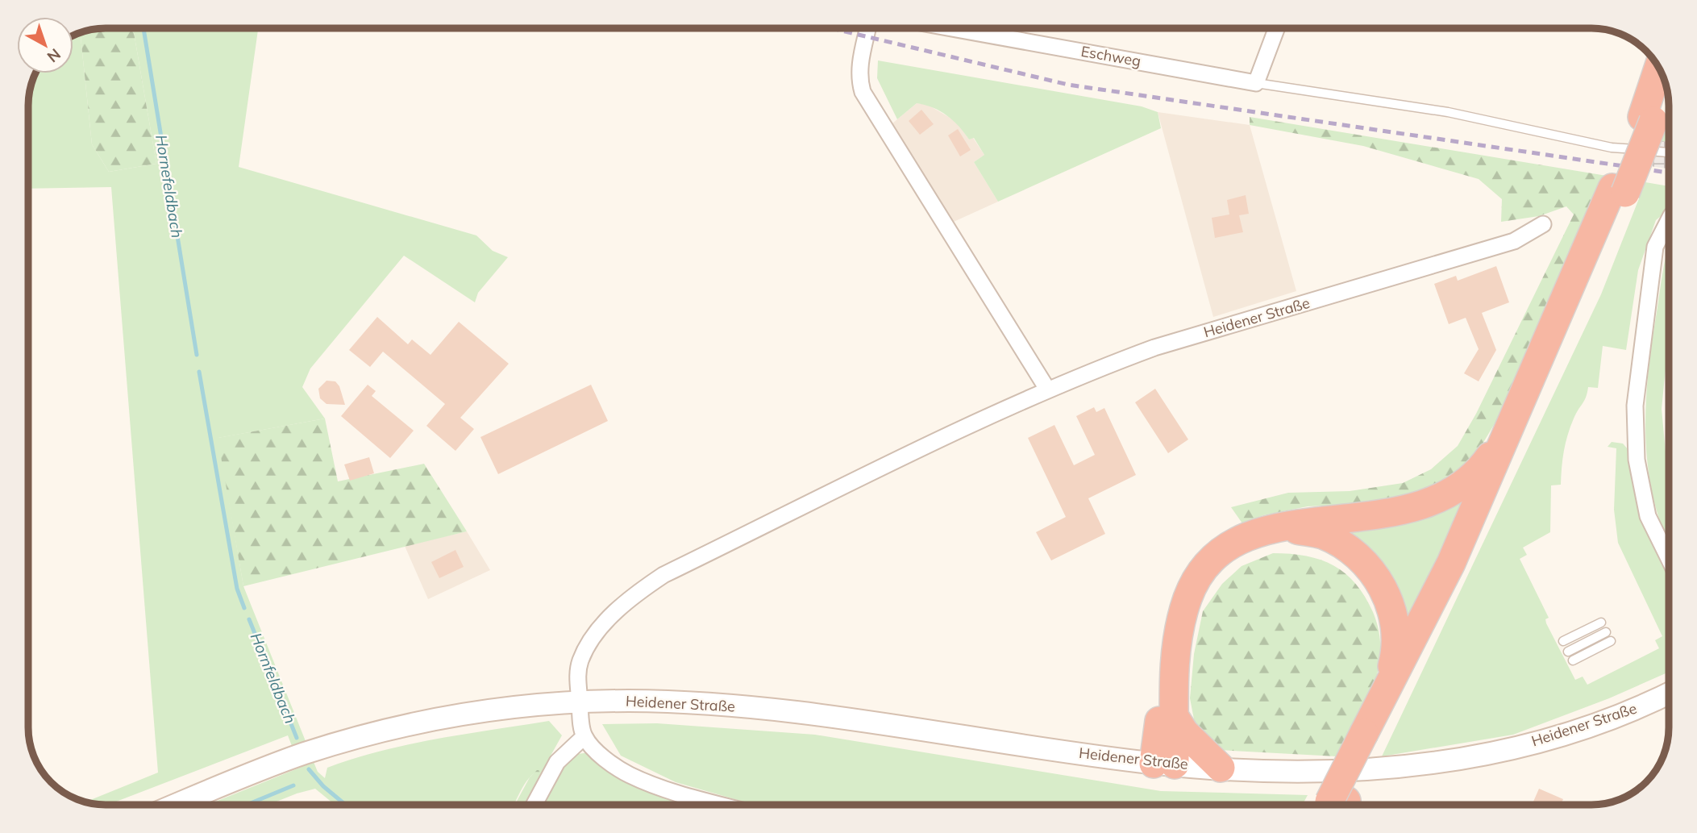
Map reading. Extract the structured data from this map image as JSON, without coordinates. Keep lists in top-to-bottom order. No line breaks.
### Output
{"streets":{"main road":["Heidener Straße"],"street":["Eschweg"]},"water":["Hornefeldbach","Hornfeldbach"],"north":"bottom right"}
